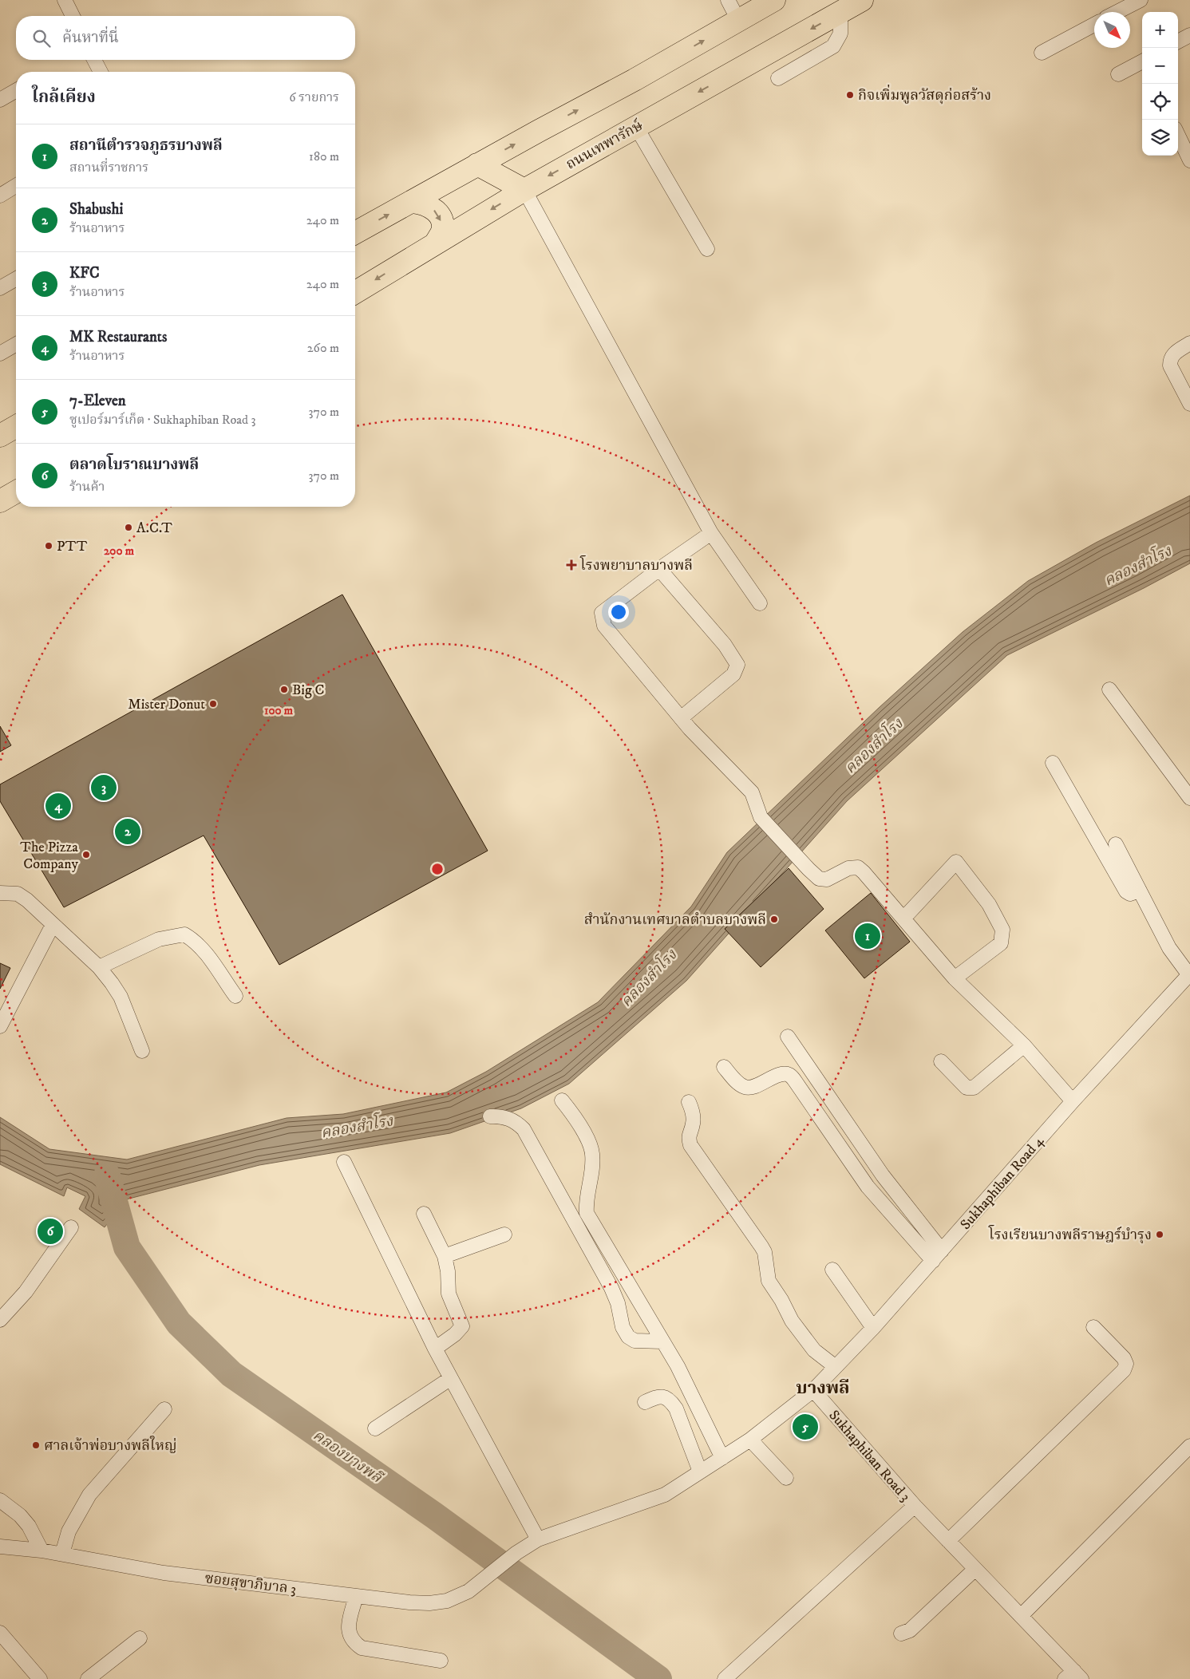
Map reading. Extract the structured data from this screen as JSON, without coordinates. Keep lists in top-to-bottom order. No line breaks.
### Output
{"streets":{"main road":["ถนนเทพารักษ์"],"street":["Sukhaphiban Road 4","Sukhaphiban Road 3","ซอยสุขาภิบาล 3"]},"crossings":[["Sukhaphiban Road 4","Sukhaphiban Road 3"]],"districts":["บางพลี"],"water":["คลองสำโรง","คลองบางพลี"],"places":{"other":["กิจเพิ่มพูลวัสดุก่อสร้าง","A.C.T","PTT","Big C","Mister Donut","The Pizza Company","สำนักงานเทศบาลตำบลบางพลี","โรงเรียนบางพลีราษฎร์บำรุง","ศาลเจ้าพ่อบางพลีใหญ่"],"health":["โรงพยาบาลบางพลี"]},"north":"bottom right","page":{"map_buttons":["+","−"],"search":"ค้นหาที่นี่","heading":["ใกล้เคียง","6 รายการ"],"list":[{"mark":"1","name":"สถานีตำรวจภูธรบางพลี","note":"สถานที่ราชการ","value":"180 m"},{"mark":"2","name":"Shabushi","note":"ร้านอาหาร","value":"240 m"},{"mark":"3","name":"KFC","note":"ร้านอาหาร","value":"240 m"},{"mark":"4","name":"MK Restaurants","note":"ร้านอาหาร","value":"260 m"},{"mark":"5","name":"7-Eleven","note":"ซูเปอร์มาร์เก็ต · Sukhaphiban Road 3","value":"370 m"},{"mark":"6","name":"ตลาดโบราณบางพลี","note":"ร้านค้า","value":"370 m"}],"pins":["3","4","2","1","6","5"]},"rings":["200 m","100 m"]}
